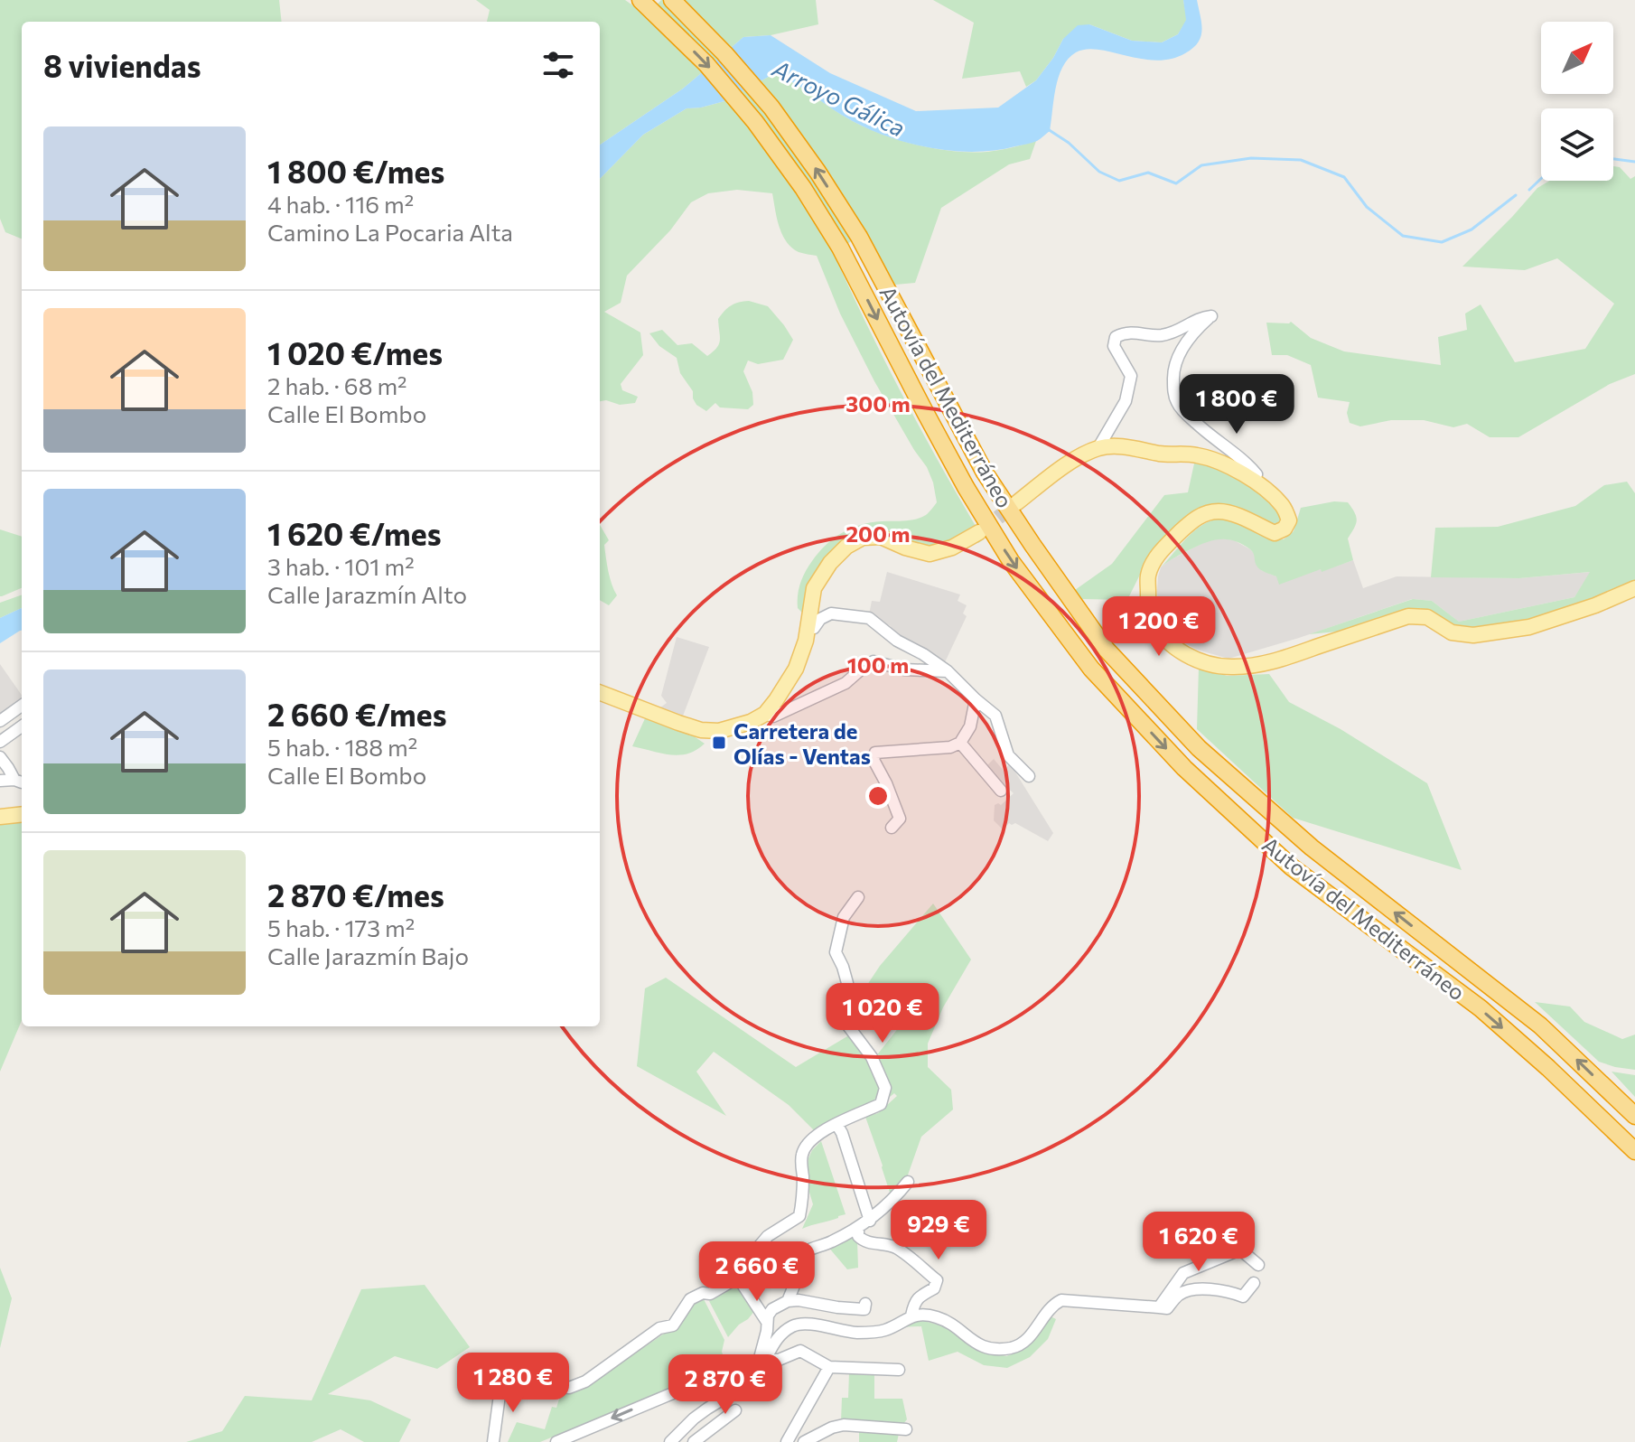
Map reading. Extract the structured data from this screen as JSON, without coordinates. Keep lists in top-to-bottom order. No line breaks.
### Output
{"streets":{"highway":["Autovía del Mediterráneo"]},"water":["Arroyo Gálica"],"places":{"transit":["Carretera de Olías - Ventas"]},"north":"top right","page":{"heading":"8 viviendas","list":[{"name":"1 800 €/mes","note":"4 hab. · 116 m² · Camino La Pocaria Alta"},{"name":"1 020 €/mes","note":"2 hab. · 68 m² · Calle El Bombo"},{"name":"1 620 €/mes","note":"3 hab. · 101 m² · Calle Jarazmín Alto"},{"name":"2 660 €/mes","note":"5 hab. · 188 m² · Calle El Bombo"},{"name":"2 870 €/mes","note":"5 hab. · 173 m² · Calle Jarazmín Bajo"}],"price":["1 800 €","1 200 €","1 020 €","929 €","1 620 €","2 660 €","1 280 €","2 870 €"]},"rings":["300 m","200 m","100 m"]}
